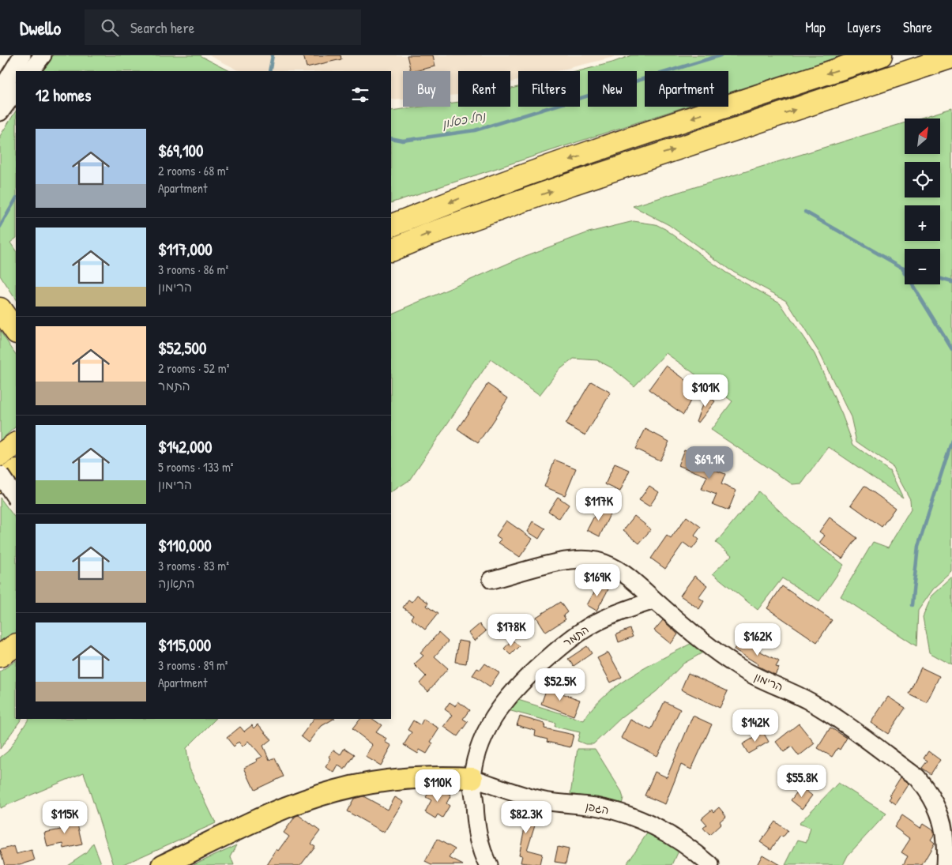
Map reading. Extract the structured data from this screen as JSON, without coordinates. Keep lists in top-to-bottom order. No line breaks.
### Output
{"streets":{"street":["התמר","הרימון","הגפן"]},"crossings":[["התמר","הרימון"],["התמר","הגפן"]],"water":["נחל כסלון"],"north":"top right","page":{"header":"Dwello","search":"Search here","nav":["Map","Layers","Share"],"chip":["Buy","Rent","Filters","New","Apartment"],"heading":"12 homes","map_buttons":["+","−"],"list":[{"name":"$69,100","note":"2 rooms · 68 m² · Apartment"},{"name":"$117,000","note":"3 rooms · 86 m² · הרימון"},{"name":"$52,500","note":"2 rooms · 52 m² · התמר"},{"name":"$142,000","note":"5 rooms · 133 m² · הרימון"},{"name":"$110,000","note":"3 rooms · 83 m² · התאנה"},{"name":"$115,000","note":"3 rooms · 89 m² · Apartment"}],"price":["$101K","$69.1K","$117K","$169K","$178K","$162K","$52.5K","$142K","$55.8K","$110K","$115K","$82.3K"]}}
